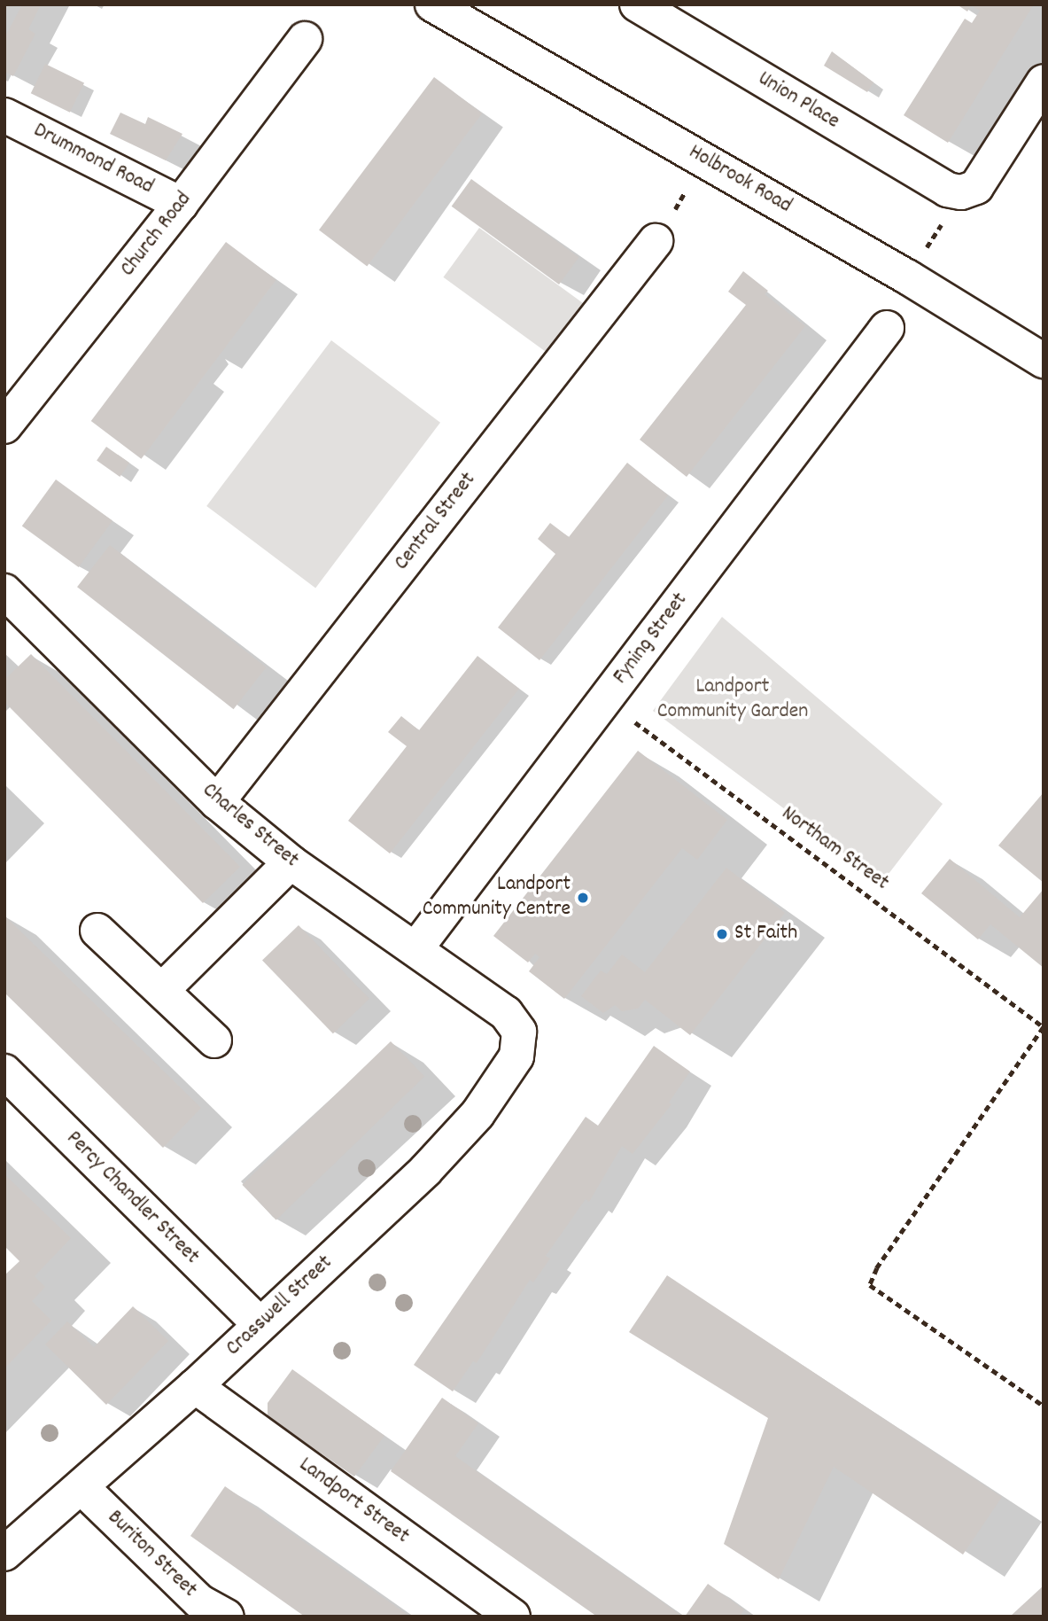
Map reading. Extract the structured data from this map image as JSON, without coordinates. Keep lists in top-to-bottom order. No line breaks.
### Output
{"streets":{"street":["Union Place","Drummond Road","Holbrook Road","Church Road","Central Street","Fyning Street","Charles Street","Percy Chandler Street","Crasswell Street","Landport Street","Buriton Street"],"path":["Northam Street"]},"crossings":[["Drummond Road","Church Road"],["Central Street","Charles Street"],["Fyning Street","Charles Street"],["Fyning Street","Northam Street"],["Charles Street","Crasswell Street"],["Percy Chandler Street","Crasswell Street"],["Crasswell Street","Landport Street"],["Crasswell Street","Buriton Street"]],"parks":["Landport Community Garden"],"places":["Landport Community Centre","St Faith"]}
